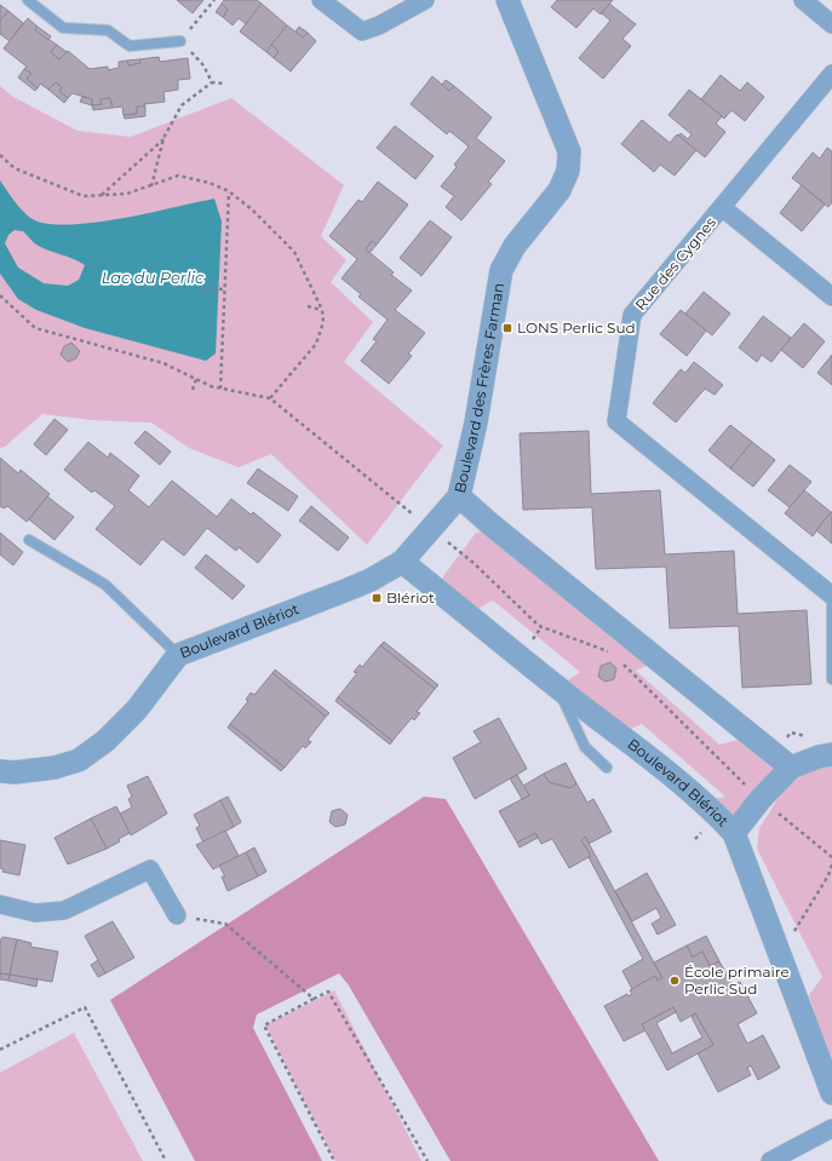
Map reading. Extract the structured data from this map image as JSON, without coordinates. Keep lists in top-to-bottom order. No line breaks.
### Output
{"streets":{"street":["Rue des Cygnes","Boulevard des Frères Farman","Boulevard Blériot"]},"crossings":[["Boulevard des Frères Farman","Boulevard Blériot"]],"water":["Lac du Perlic"],"places":{"transit":["LONS Perlic Sud","Blériot"],"other":["École primaire Perlic Sud"]}}
